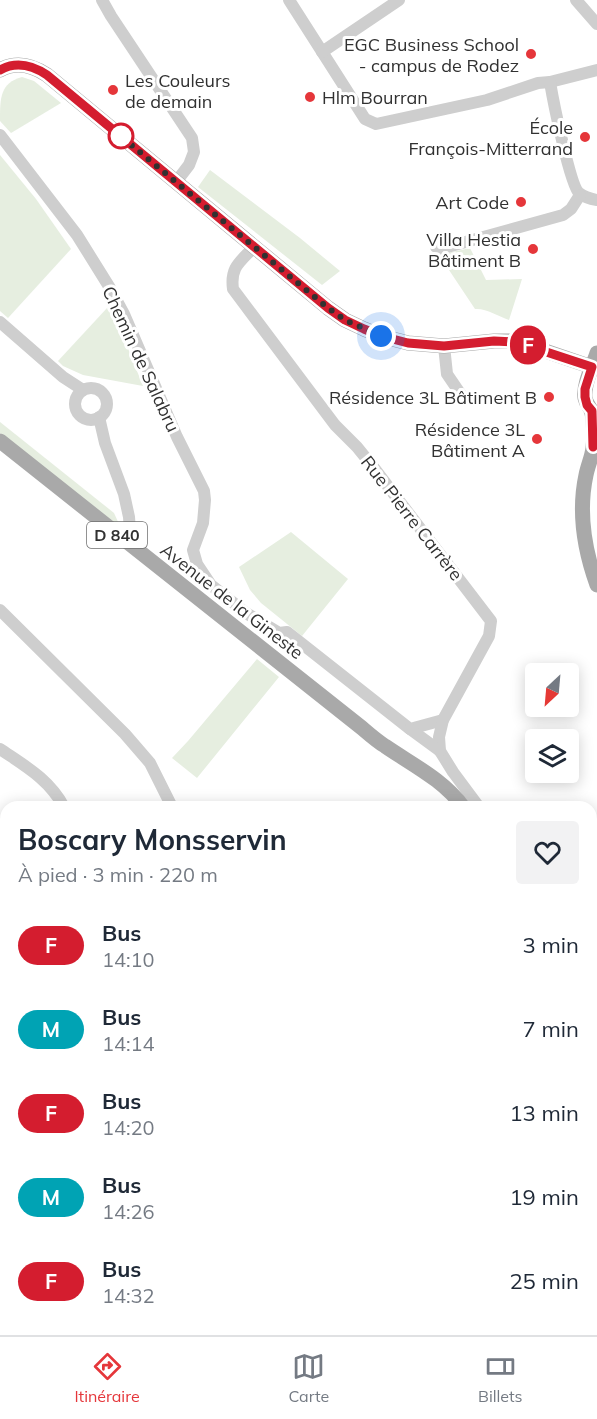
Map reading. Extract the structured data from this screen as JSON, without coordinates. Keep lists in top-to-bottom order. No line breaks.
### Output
{"streets":{"main road":["D 840","Avenue de la Gineste"],"street":["Chemin de Salabru","Rue Pierre Carrère"]},"places":["EGC Business School - campus de Rodez","Les Couleurs de demain","Hlm Bourran","École François-Mitterrand","Art Code","Villa Hestia Bâtiment B","Résidence 3L Bâtiment B","Résidence 3L Bâtiment A"],"lines":["bus line F"],"north":"bottom left","page":{"on_map":"F","heading":["Boscary Monsservin","À pied · 3 min · 220 m"],"list":[{"mark":"F","name":"Bus","note":"14:10","value":"3 min"},{"mark":"M","name":"Bus","note":"14:14","value":"7 min"},{"mark":"F","name":"Bus","note":"14:20","value":"13 min"},{"mark":"M","name":"Bus","note":"14:26","value":"19 min"},{"mark":"F","name":"Bus","note":"14:32","value":"25 min"}],"tabs":["Itinéraire","Carte","Billets"]}}
